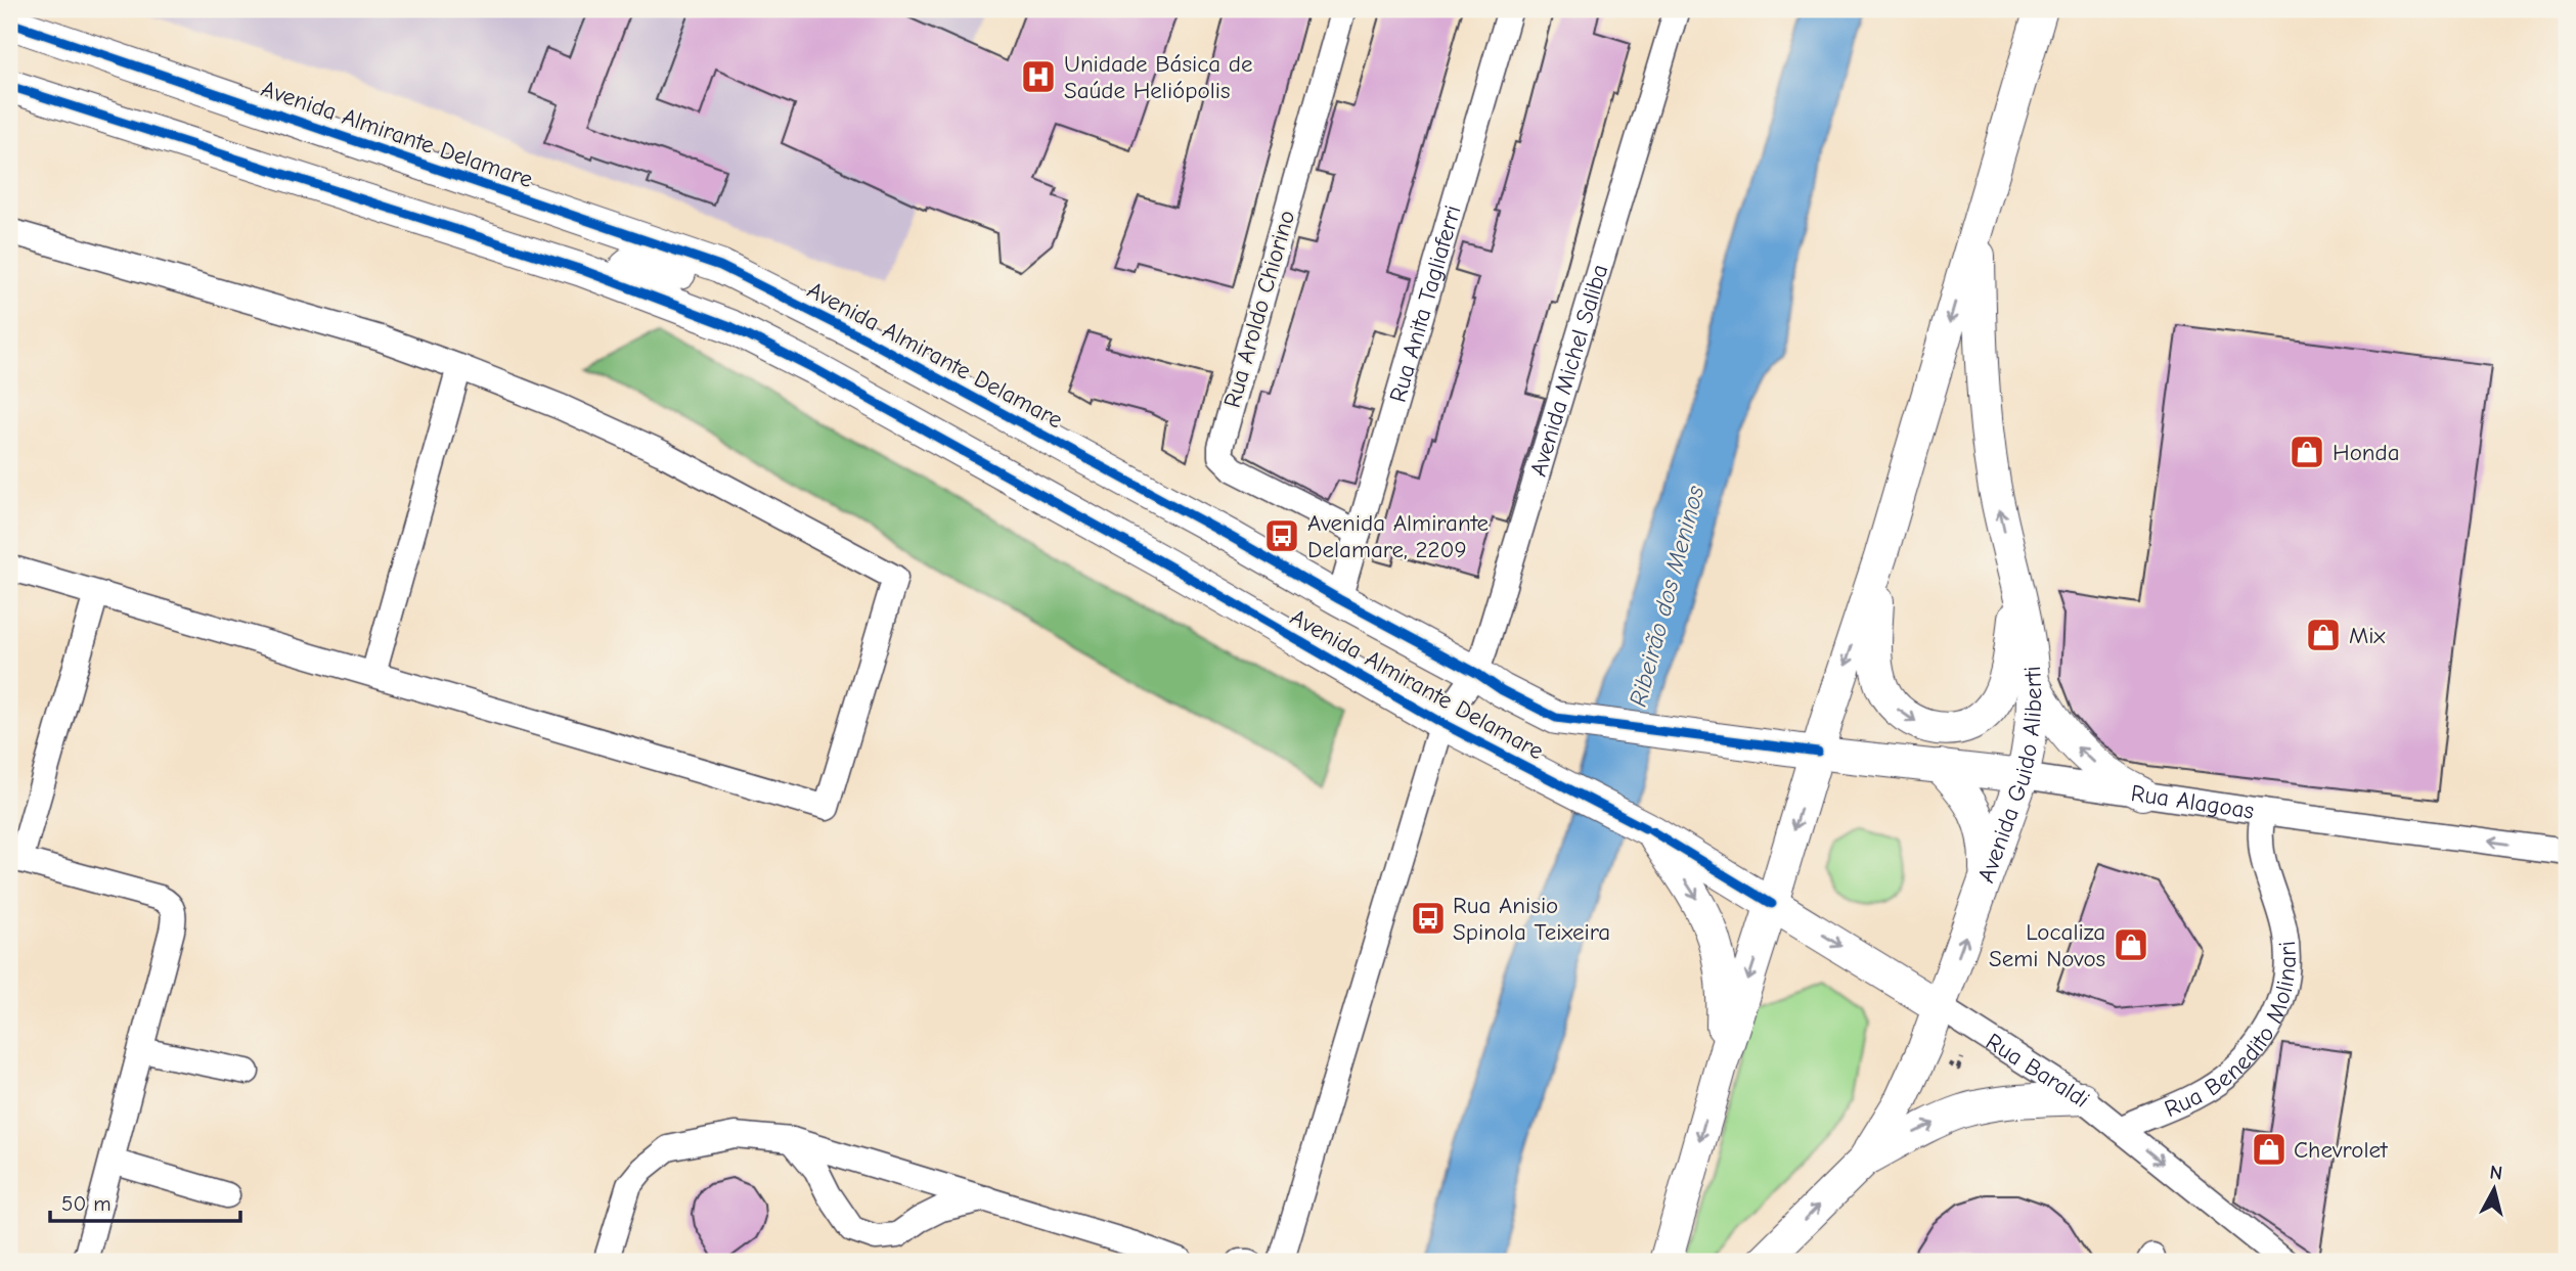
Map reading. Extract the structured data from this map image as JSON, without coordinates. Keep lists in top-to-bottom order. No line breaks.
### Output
{"streets":{"main road":["Avenida Almirante Delamare","Avenida Guido Aliberti","Rua Alagoas","Rua Baraldi"],"street":["Rua Anita Tagliaferri","Rua Aroldo Chiorino","Avenida Michel Saliba","Rua Benedito Molinari"]},"crossings":[["Avenida Almirante Delamare","Rua Anita Tagliaferri"],["Avenida Almirante Delamare","Avenida Michel Saliba"],["Avenida Almirante Delamare","Avenida Guido Aliberti"],["Avenida Almirante Delamare","Rua Alagoas"],["Avenida Almirante Delamare","Rua Baraldi"],["Rua Anita Tagliaferri","Rua Aroldo Chiorino"],["Avenida Guido Aliberti","Rua Alagoas"],["Avenida Guido Aliberti","Rua Baraldi"],["Rua Alagoas","Rua Benedito Molinari"],["Rua Benedito Molinari","Rua Baraldi"]],"one_way":["Rua Alagoas","Rua Baraldi"],"water":["Ribeirão dos Meninos"],"places":{"hospital":["Unidade Básica de Saúde Heliópolis"],"shop":["Honda","Mix","Localiza Semi Novos","Chevrolet"],"bus stop":["Avenida Almirante Delamare, 2209","Rua Anisio Spinola Teixeira"]},"scale_bar":"50 m","north":"top"}
